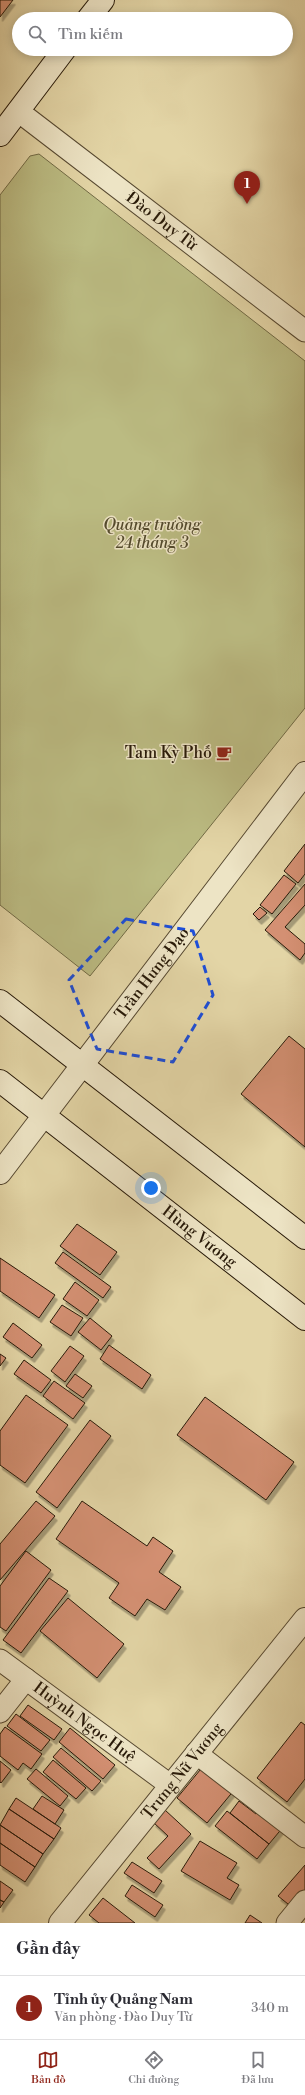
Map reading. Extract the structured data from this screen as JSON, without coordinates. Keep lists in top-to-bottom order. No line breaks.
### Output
{"streets":{"main road":["Trần Hưng Đạo","Hùng Vương","Trưng Nữ Vương"],"street":["Đào Duy Từ","Huỳnh Ngọc Huệ"]},"crossings":[["Trần Hưng Đạo","Hùng Vương"],["Huỳnh Ngọc Huệ","Trưng Nữ Vương"]],"parks":["Quảng trường 24 tháng 3"],"places":{"cafe":["Tam Kỳ Phố"]},"page":{"search":"Tìm kiếm","pins":"1","heading":"Gần đây","list":[{"mark":"1","name":"Tỉnh ủy Quảng Nam","note":"Văn phòng · Đào Duy Từ","value":"340 m"}],"nav":["Bản đồ","Chỉ đường","Đã lưu"]}}
